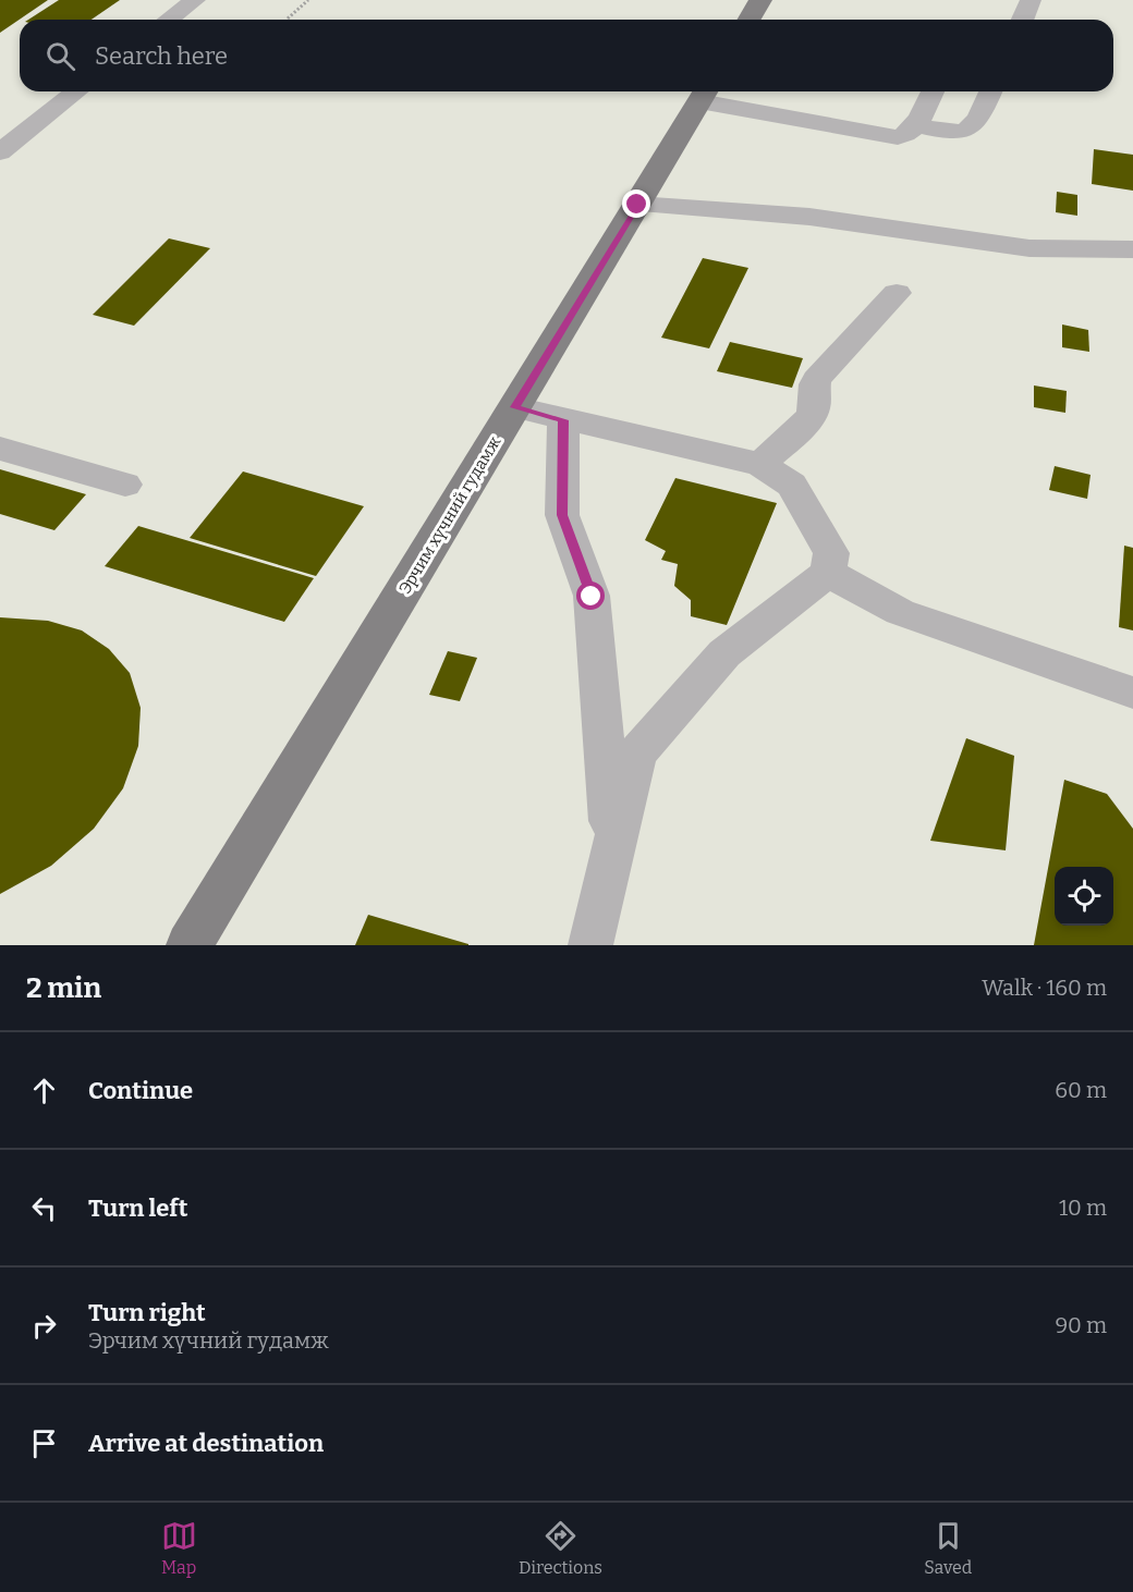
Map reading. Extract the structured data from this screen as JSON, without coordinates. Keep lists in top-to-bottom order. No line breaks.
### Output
{"streets":{"main road":["Эрчим хүчний гудамж"]},"page":{"search":"Search here","heading":["2 min","Walk · 160 m"],"list":[["Continue","60 m"],["Turn left","10 m"],["Turn right","Эрчим хүчний гудамж","90 m"],"Arrive at destination"],"nav":["Map","Directions","Saved"]}}
